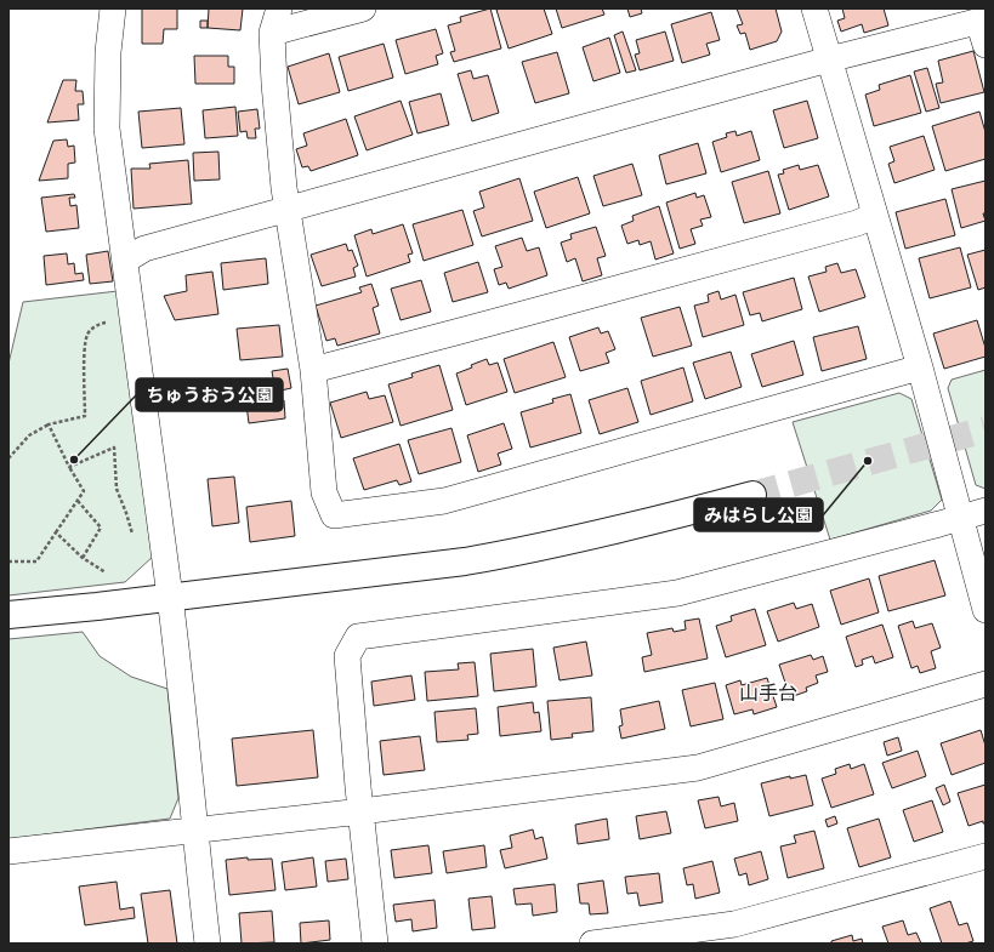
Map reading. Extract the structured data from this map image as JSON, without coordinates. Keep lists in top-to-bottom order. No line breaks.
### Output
{"districts":["山手台"],"places":["ちゅうおう公園","みはらし公園"]}
